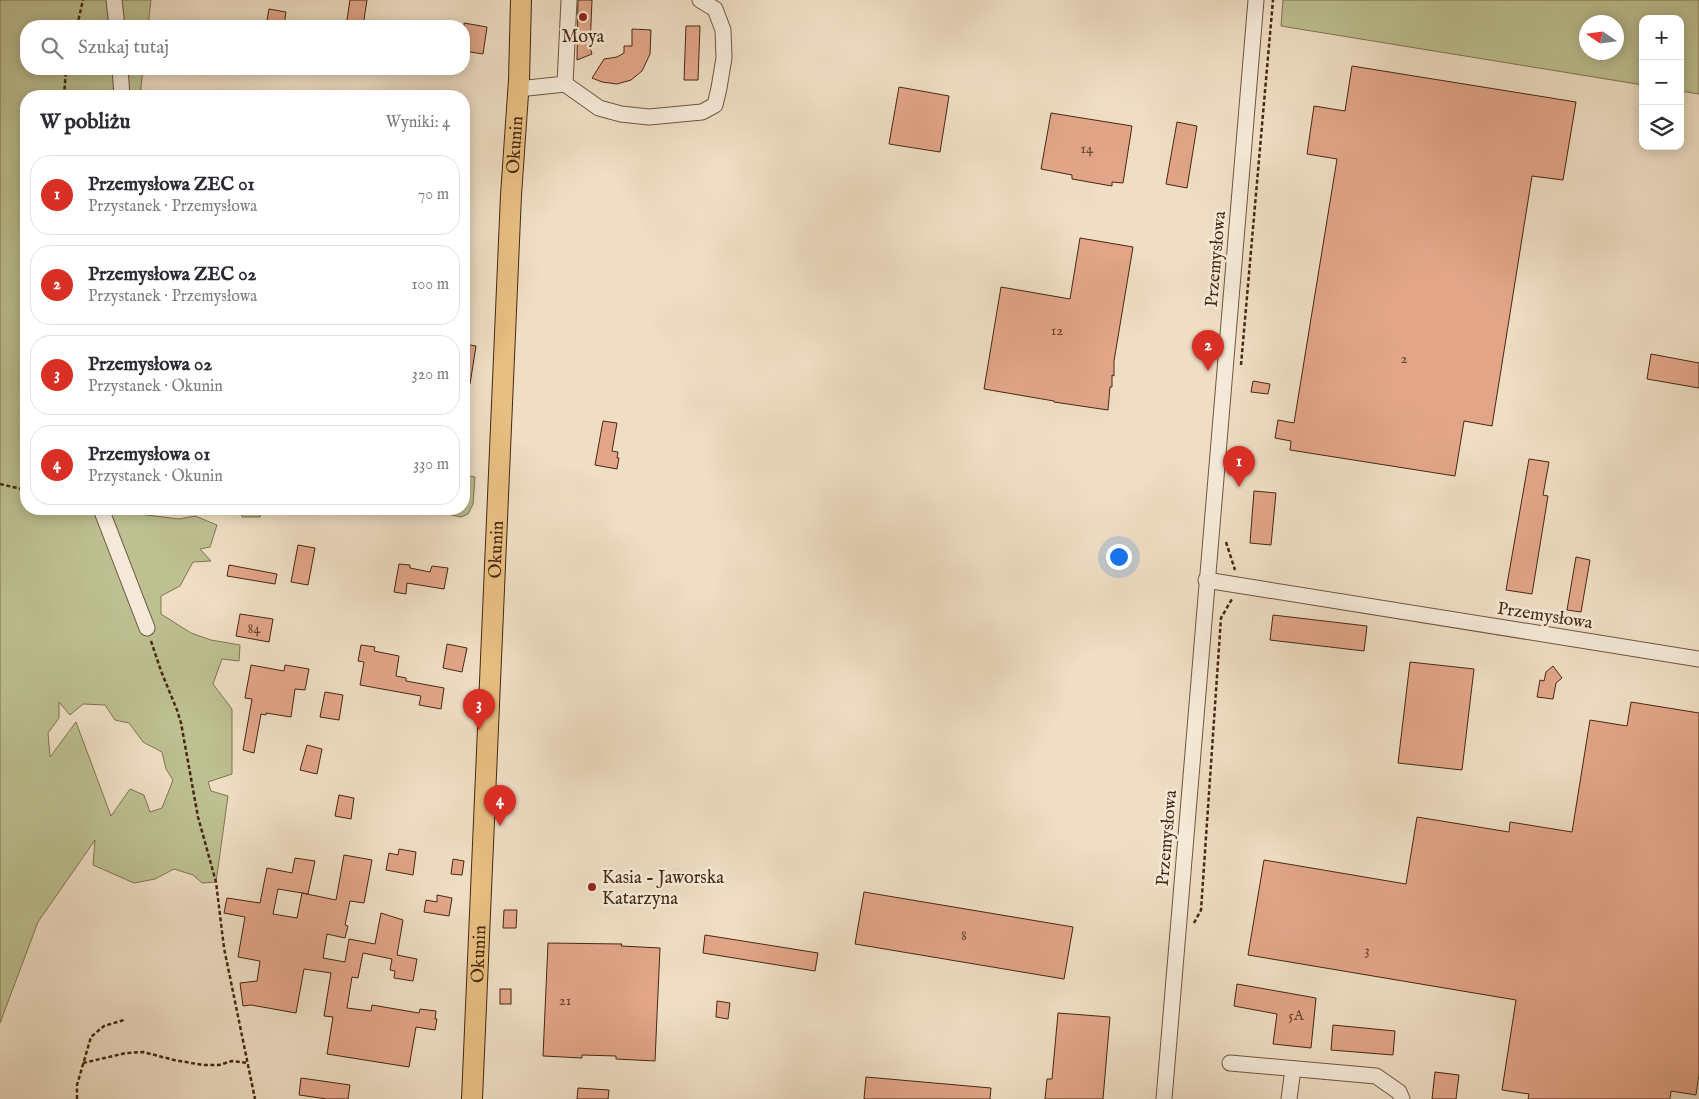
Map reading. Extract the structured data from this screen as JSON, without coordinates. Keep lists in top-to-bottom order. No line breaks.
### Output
{"streets":{"main road":["Okunin"],"street":["Przemysłowa"]},"places":["Moya","Kasia - Jaworska Katarzyna"],"house_numbers":["14","12","2","84","8","3","21","5A"],"north":"left","page":{"map_buttons":["+","−"],"search":"Szukaj tutaj","heading":["W pobliżu","Wyniki: 4"],"list":[{"mark":"1","name":"Przemysłowa ZEC 01","note":"Przystanek · Przemysłowa","value":"70 m"},{"mark":"2","name":"Przemysłowa ZEC 02","note":"Przystanek · Przemysłowa","value":"100 m"},{"mark":"3","name":"Przemysłowa 02","note":"Przystanek · Okunin","value":"320 m"},{"mark":"4","name":"Przemysłowa 01","note":"Przystanek · Okunin","value":"330 m"}],"pins":["2","1","3","4"]}}
